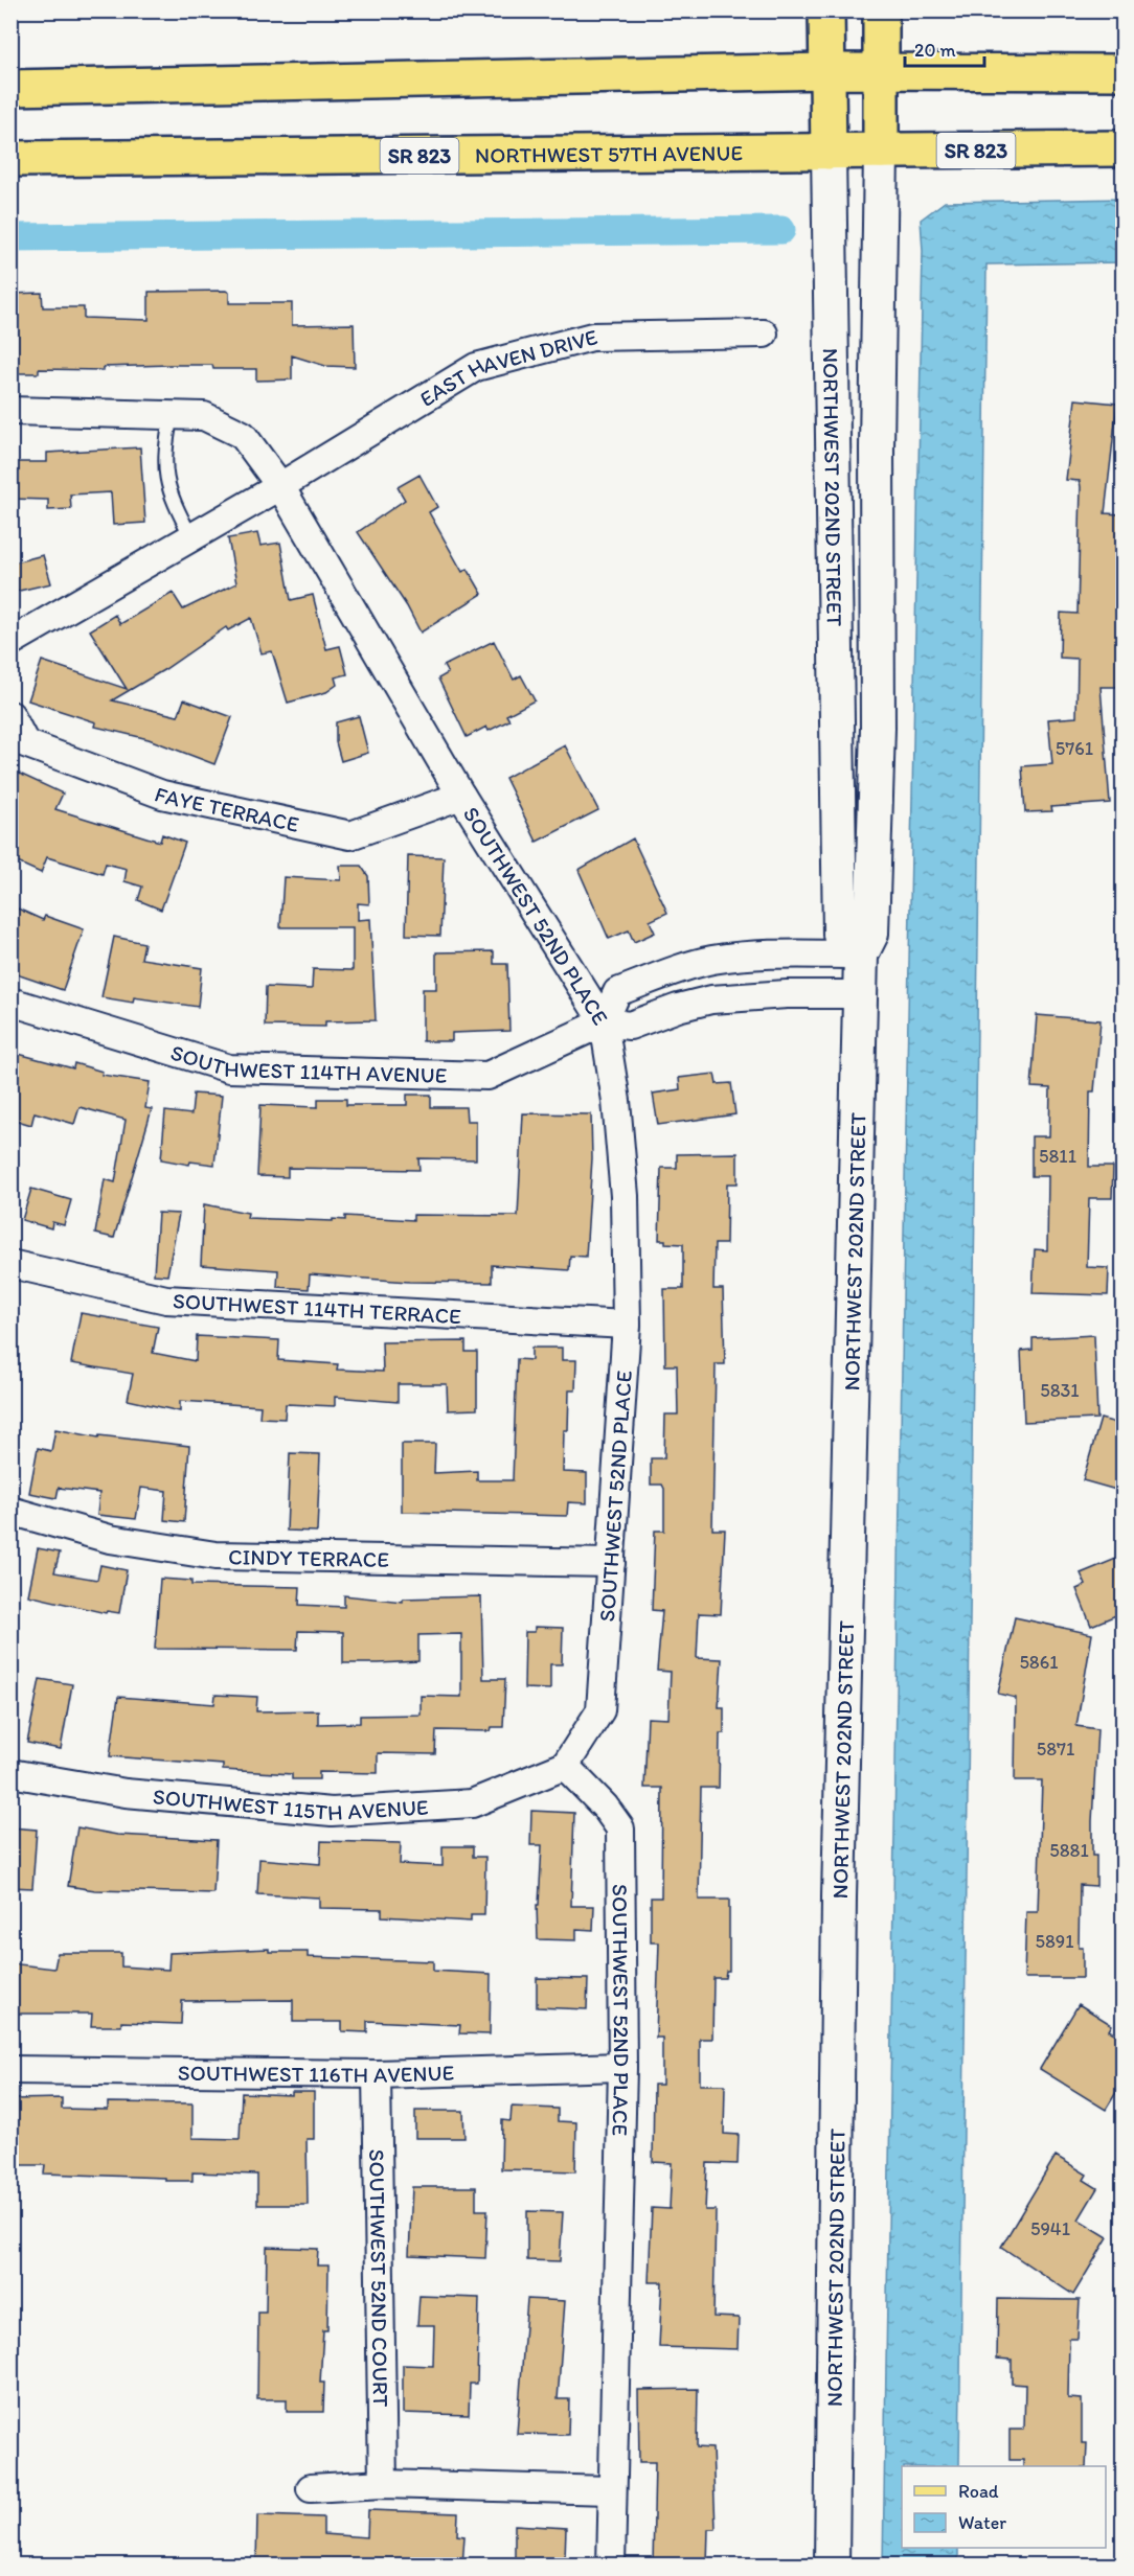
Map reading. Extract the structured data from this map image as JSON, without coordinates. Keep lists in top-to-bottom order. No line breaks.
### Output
{"streets":{"main road":["SR 823","NORTHWEST 57TH AVENUE","NORTHWEST 202ND STREET"],"street":["EAST HAVEN DRIVE","FAYE TERRACE","SOUTHWEST 52ND PLACE","SOUTHWEST 114TH AVENUE","SOUTHWEST 114TH TERRACE","CINDY TERRACE","SOUTHWEST 115TH AVENUE","SOUTHWEST 116TH AVENUE","SOUTHWEST 52ND COURT"]},"crossings":[["SR 823","NORTHWEST 57TH AVENUE"],["SR 823","NORTHWEST 202ND STREET"],["NORTHWEST 57TH AVENUE","NORTHWEST 202ND STREET"],["EAST HAVEN DRIVE","SOUTHWEST 52ND PLACE"],["NORTHWEST 202ND STREET","SOUTHWEST 114TH AVENUE"],["FAYE TERRACE","SOUTHWEST 52ND PLACE"],["SOUTHWEST 52ND PLACE","SOUTHWEST 114TH AVENUE"],["SOUTHWEST 52ND PLACE","SOUTHWEST 114TH TERRACE"],["SOUTHWEST 52ND PLACE","CINDY TERRACE"],["SOUTHWEST 52ND PLACE","SOUTHWEST 115TH AVENUE"],["SOUTHWEST 52ND PLACE","SOUTHWEST 116TH AVENUE"],["SOUTHWEST 116TH AVENUE","SOUTHWEST 52ND COURT"]],"house_numbers":["5761","5811","5831","5861","5871","5881","5891","5941"],"legend":["Road","Water"],"scale_bar":"20 m"}
